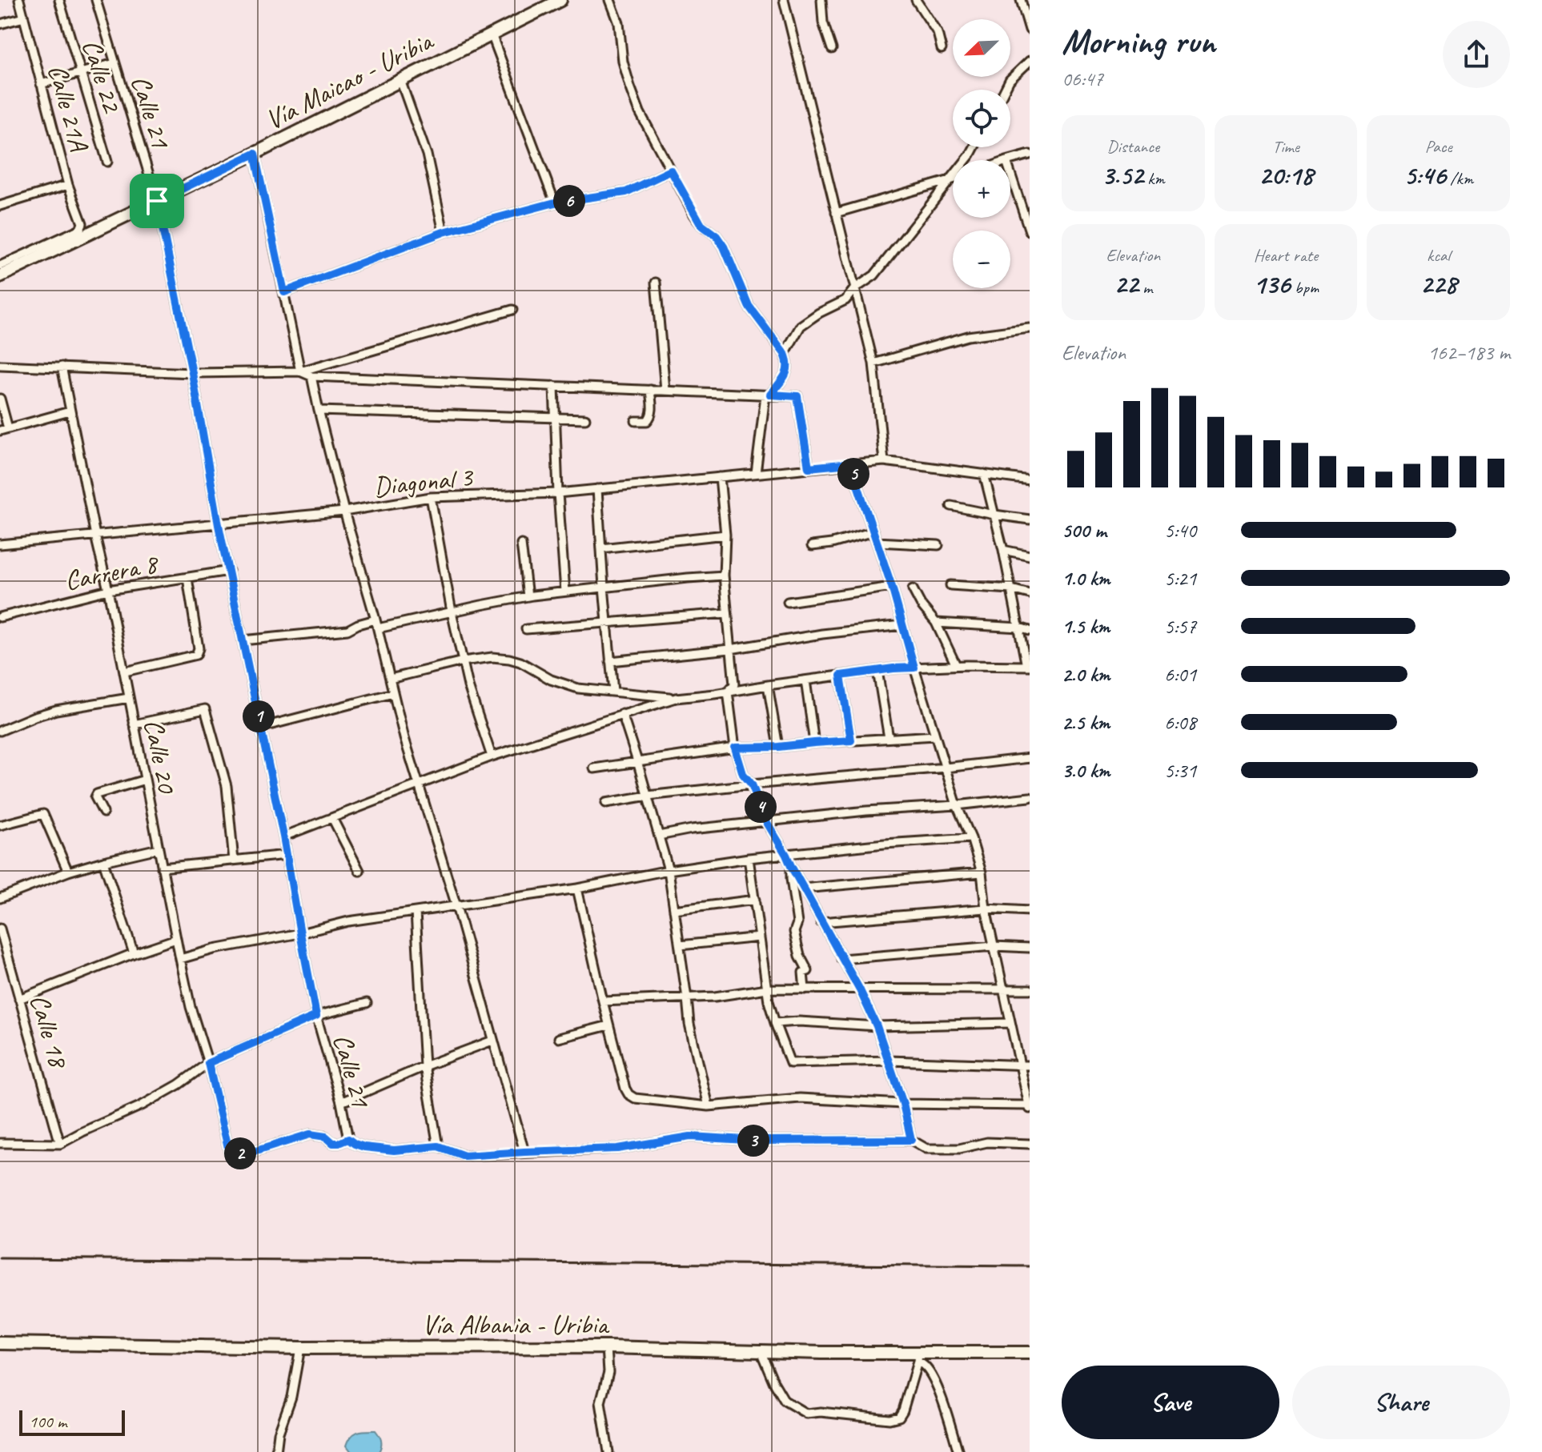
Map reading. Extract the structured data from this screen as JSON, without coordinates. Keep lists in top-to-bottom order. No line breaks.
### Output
{"streets":{"main road":["Vía Maicao - Uribia","Vía Albania - Uribia"],"street":["Calle 22","Calle 21A","Calle 21","Diagonal 3","Carrera 8","Calle 20","Calle 18"]},"crossings":[["Vía Maicao - Uribia","Calle 21"],["Calle 21","Diagonal 3"],["Calle 21","Carrera 8"],["Calle 21","Calle 20"],["Diagonal 3","Calle 20"],["Carrera 8","Calle 20"]],"scale_bar":"100 m","north":"bottom left","page":{"heading":["Morning run","06:47"],"map_buttons":["+","−"],"stats":[["Distance","3.52 km"],["Time","20:18"],["Pace","5:46 /km"],["Elevation","22 m"],["Heart rate","136 bpm"],["kcal","228"]],"pins":["6","5","1","4","3","2"],"chart":["Elevation","162–183 m"],"list":[{"name":"500 m","note":"5:40"},{"name":"1.0 km","note":"5:21"},{"name":"1.5 km","note":"5:57"},{"name":"2.0 km","note":"6:01"},{"name":"2.5 km","note":"6:08"},{"name":"3.0 km","note":"5:31"}],"buttons":["Save","Share"],"scale":"100 m"}}
